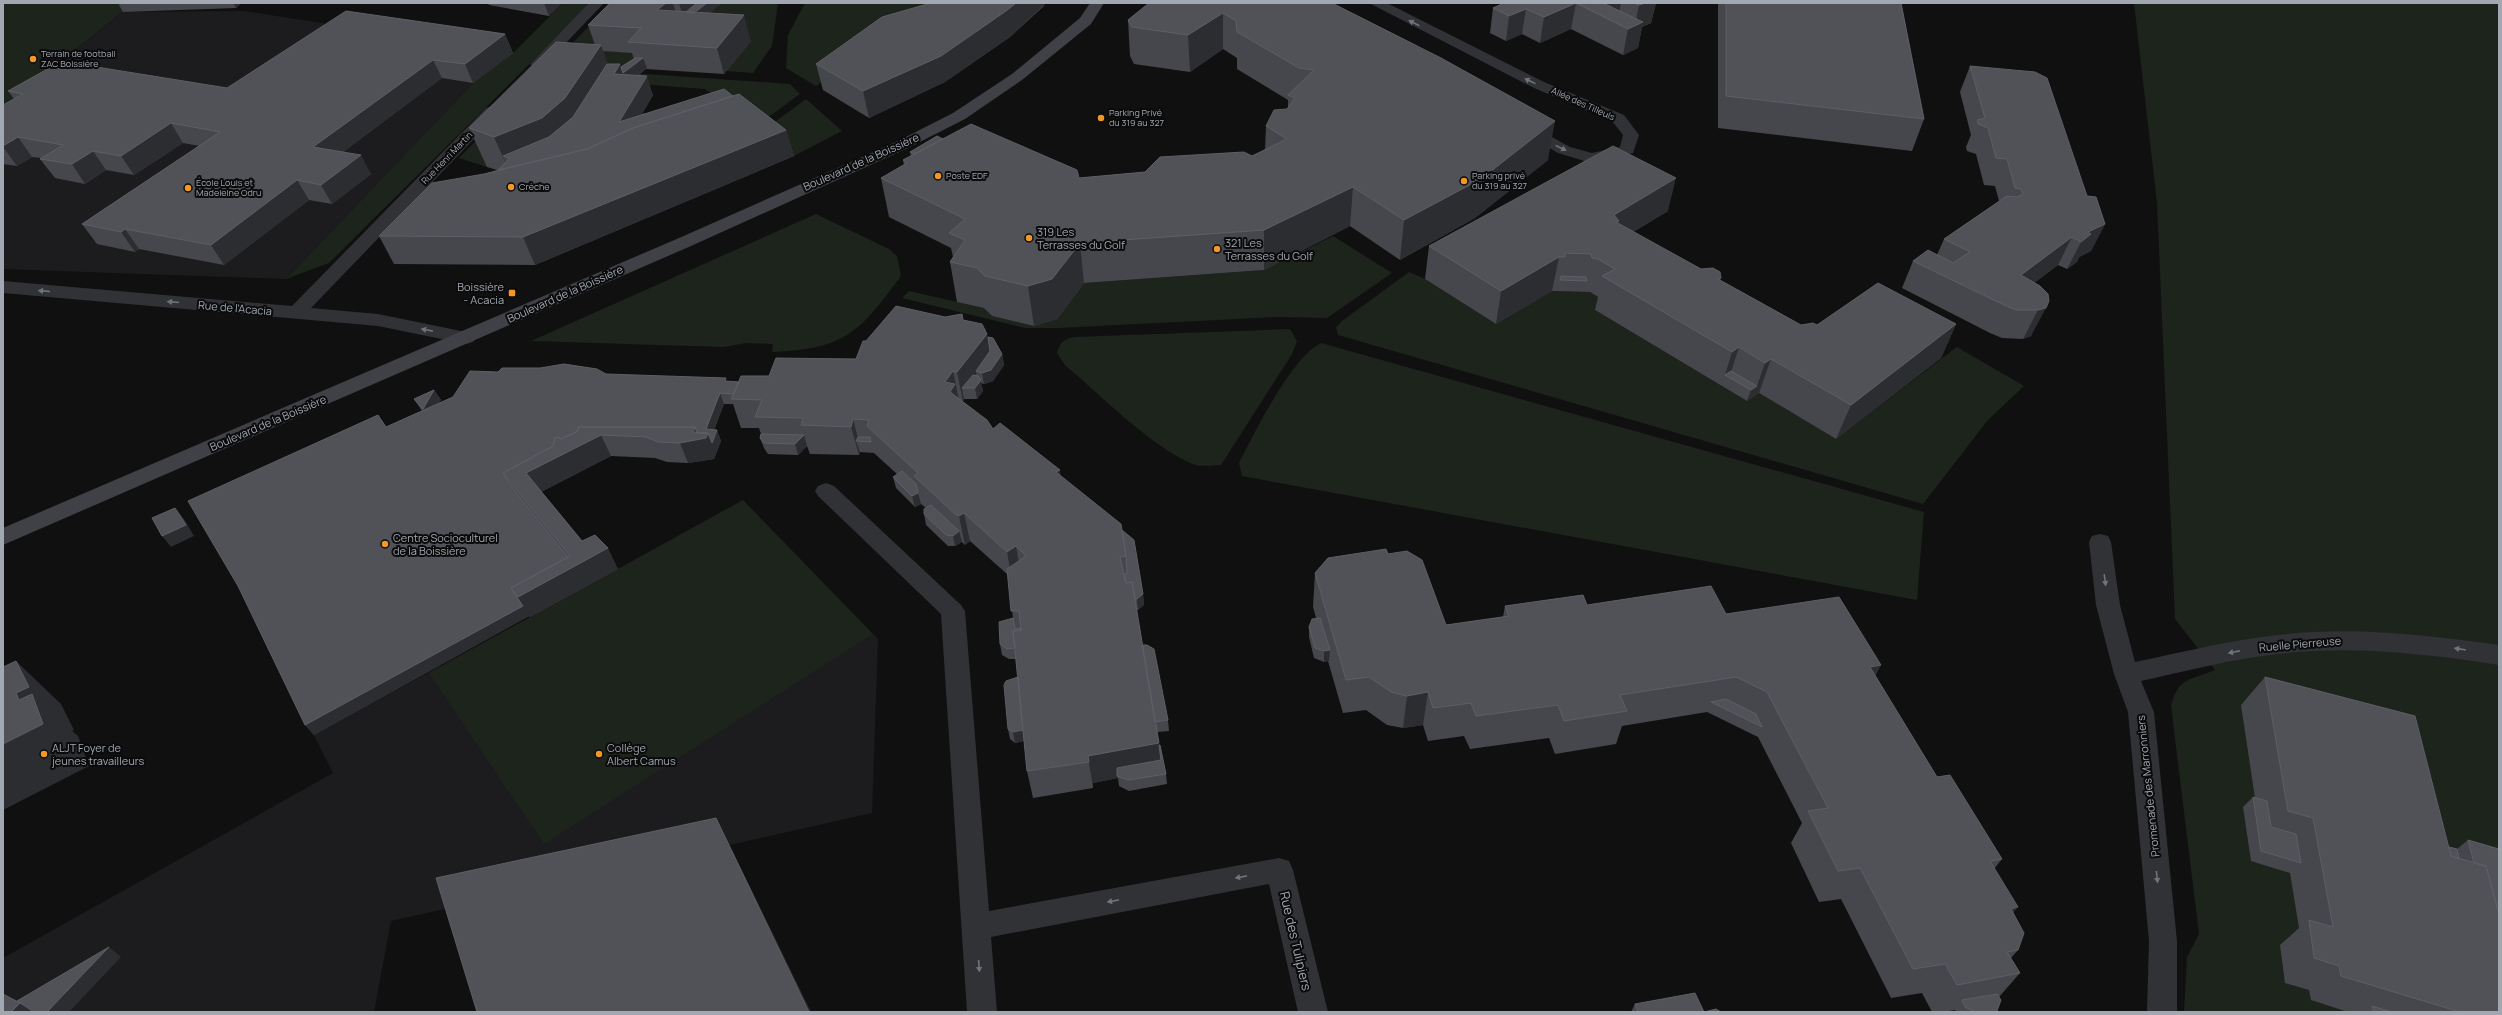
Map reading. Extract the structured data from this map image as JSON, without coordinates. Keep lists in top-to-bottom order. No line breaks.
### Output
{"streets":{"main road":["Boulevard de la Boissière"],"street":["Allée des Tilleuls","Rue Henri Martin","Rue de l'Acacia","Ruelle Pierreuse","Promenade des Marronniers","Rue des Tulipiers"]},"crossings":[["Rue Henri Martin","Rue de l'Acacia"],["Boulevard de la Boissière","Rue de l'Acacia"],["Ruelle Pierreuse","Promenade des Marronniers"]],"one_way":["Rue de l'Acacia","Ruelle Pierreuse","Promenade des Marronniers"],"places":{"other":["Terrain de football ZAC Boissière","Parking Privé du 319 au 327","Poste EDF","Parking privé du 319 au 327","Crèche","École Louis et Madeleine Odru","319 Les Terrasses du Golf","321 Les Terrasses du Golf","Centre Socioculturel de la Boissière","ALJT Foyer de jeunes travailleurs","Collège Albert Camus"],"transit":["Boissière - Acacia"]}}
